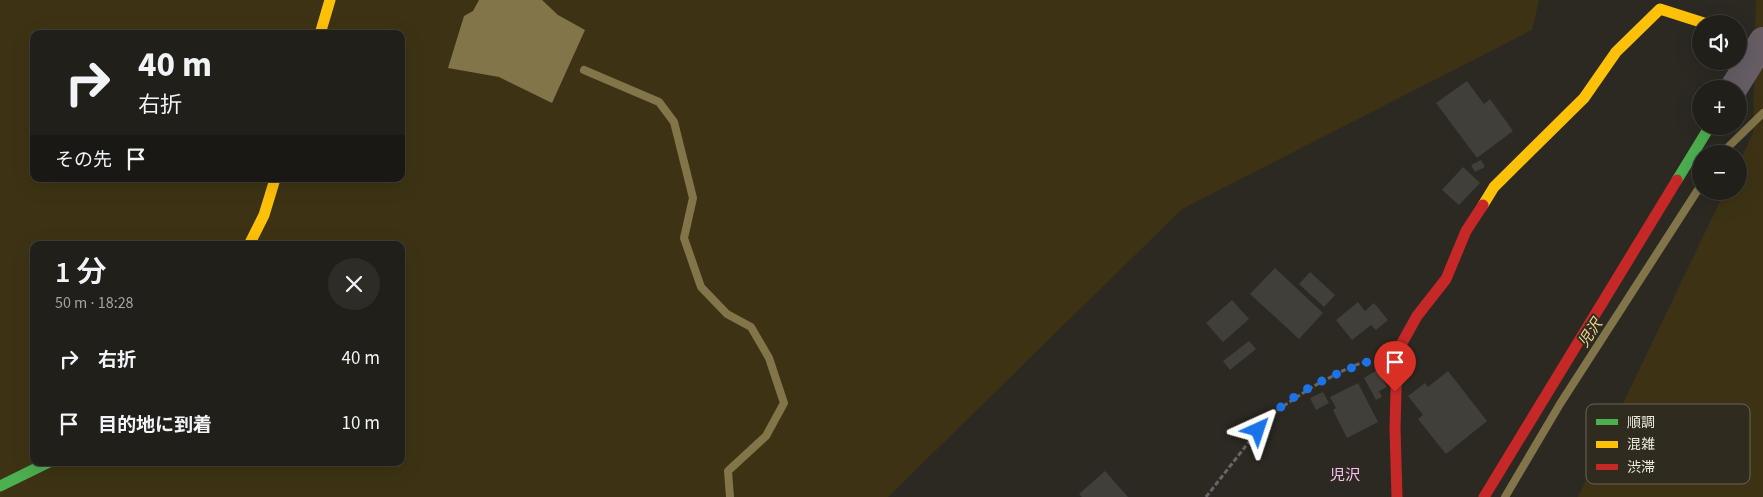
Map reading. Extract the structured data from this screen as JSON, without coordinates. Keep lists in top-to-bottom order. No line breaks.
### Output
{"districts":["児沢"],"water":["児沢"],"legend":["順調","混雑","渋滞"],"page":{"map_buttons":["+","−"],"turn":["40 m","右折"],"then":"その先","heading":["1 分","50 m · 18:28"],"list":[{"name":"右折","value":"40 m"},{"name":"目的地に到着","value":"10 m"}]}}
